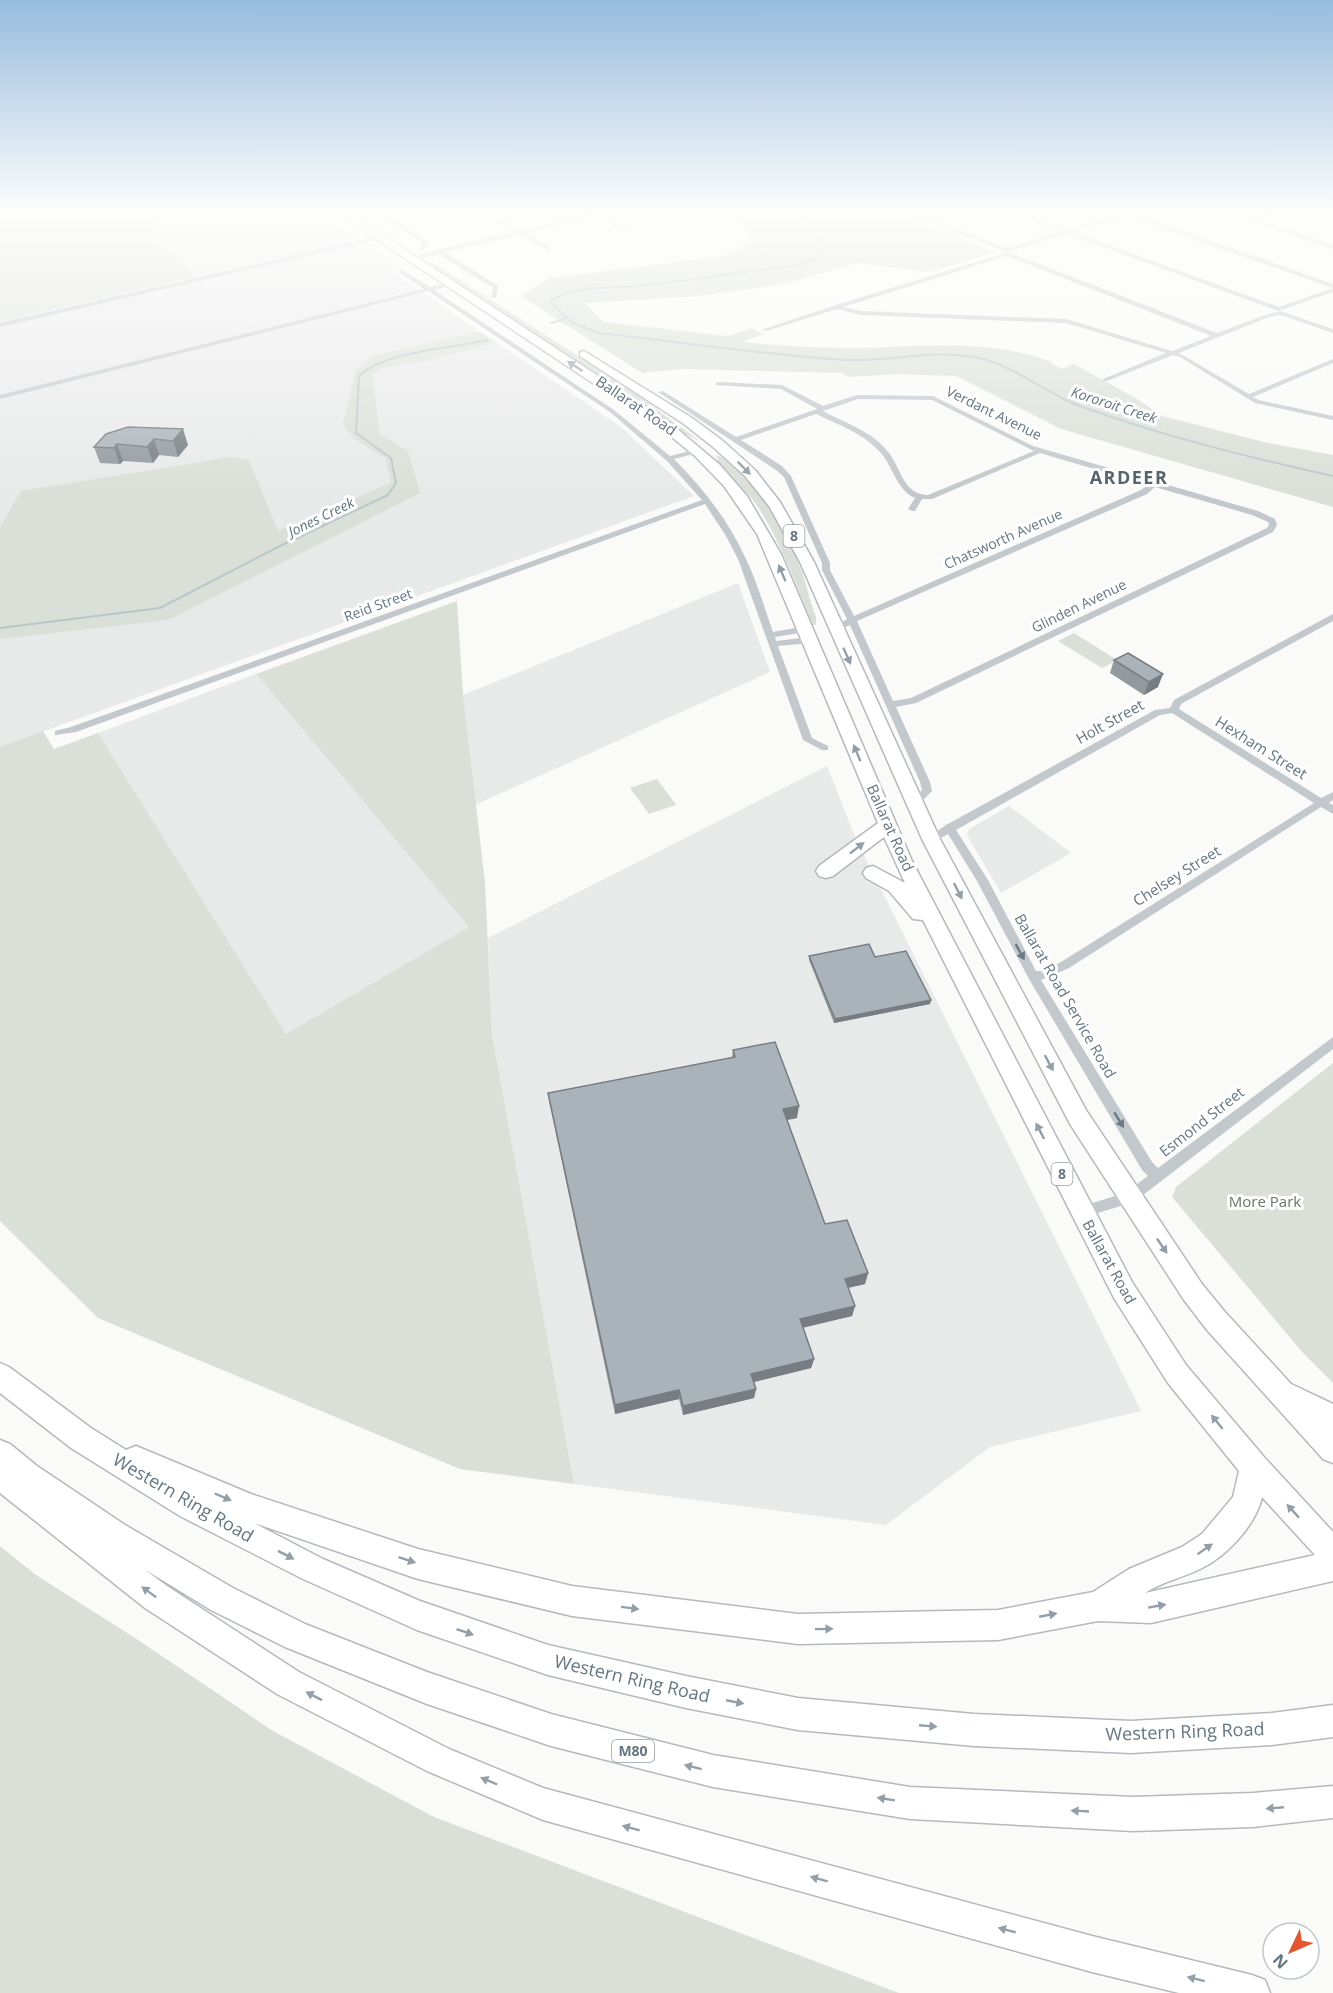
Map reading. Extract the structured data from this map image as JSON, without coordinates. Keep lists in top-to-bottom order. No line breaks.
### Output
{"streets":{"highway":["Ballarat Road","8","Western Ring Road","M80"],"street":["Verdant Avenue","Chatsworth Avenue","Reid Street","Glinden Avenue","Holt Street","Hexham Street","Chelsey Street","Ballarat Road Service Road","Esmond Street"]},"crossings":[["Ballarat Road","Verdant Avenue"],["Ballarat Road","Chatsworth Avenue"],["Ballarat Road","Reid Street"],["Ballarat Road","Glinden Avenue"],["Ballarat Road","Holt Street"],["Ballarat Road","Esmond Street"],["Verdant Avenue","Chatsworth Avenue"],["Verdant Avenue","Glinden Avenue"],["Holt Street","Hexham Street"],["Holt Street","Ballarat Road Service Road"],["Hexham Street","Chelsey Street"],["Chelsey Street","Ballarat Road Service Road"],["Ballarat Road Service Road","Esmond Street"]],"one_way":["Ballarat Road Service Road"],"districts":["ARDEER"],"water":["Kororoit Creek","Jones Creek"],"parks":["More Park"],"north":"bottom left"}
